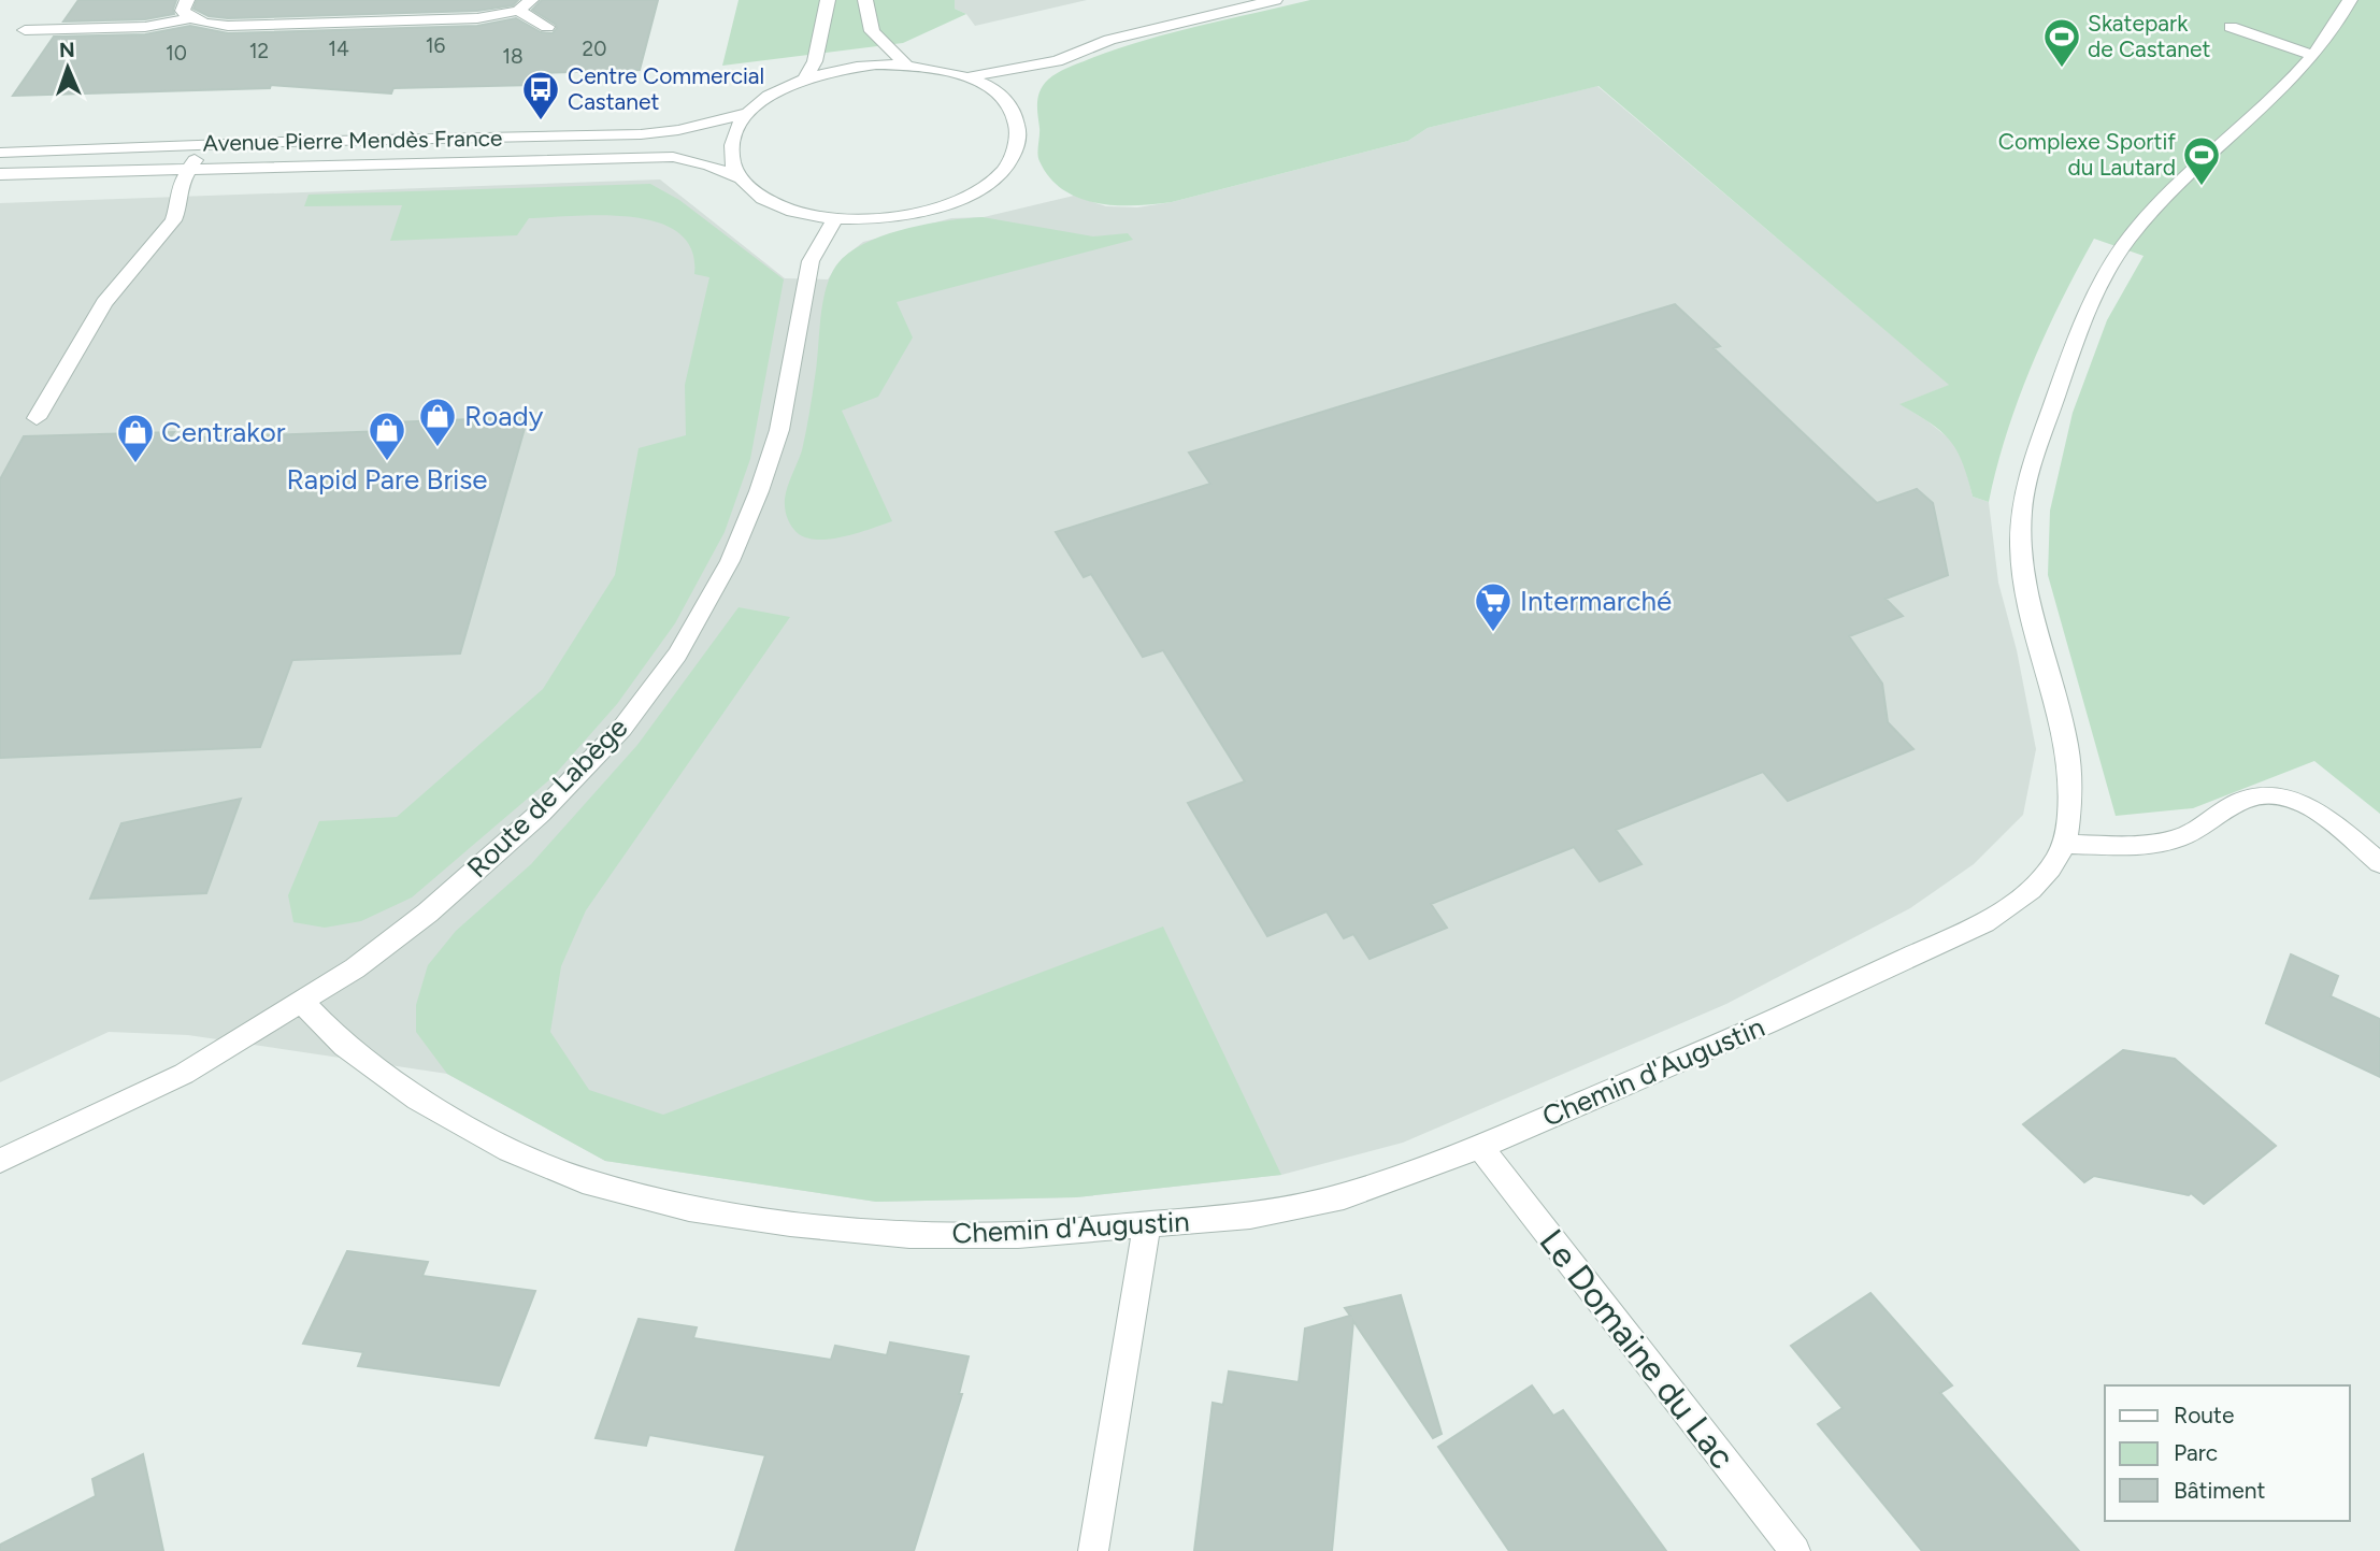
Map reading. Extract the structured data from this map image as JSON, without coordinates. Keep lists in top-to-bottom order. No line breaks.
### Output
{"streets":{"street":["Avenue Pierre Mendès France","Route de Labège","Chemin d'Augustin","Le Domaine du Lac"]},"crossings":[["Avenue Pierre Mendès France","Route de Labège"],["Route de Labège","Chemin d'Augustin"],["Chemin d'Augustin","Le Domaine du Lac"]],"places":{"sports":["Skatepark de Castanet","Complexe Sportif du Lautard"],"bus stop":["Centre Commercial Castanet"],"shop":["Roady","Rapid Pare Brise","Centrakor"],"supermarket":["Intermarché"]},"house_numbers":["16","14","20","12","10","18"],"legend":["Route","Parc","Bâtiment"],"north":"top"}
